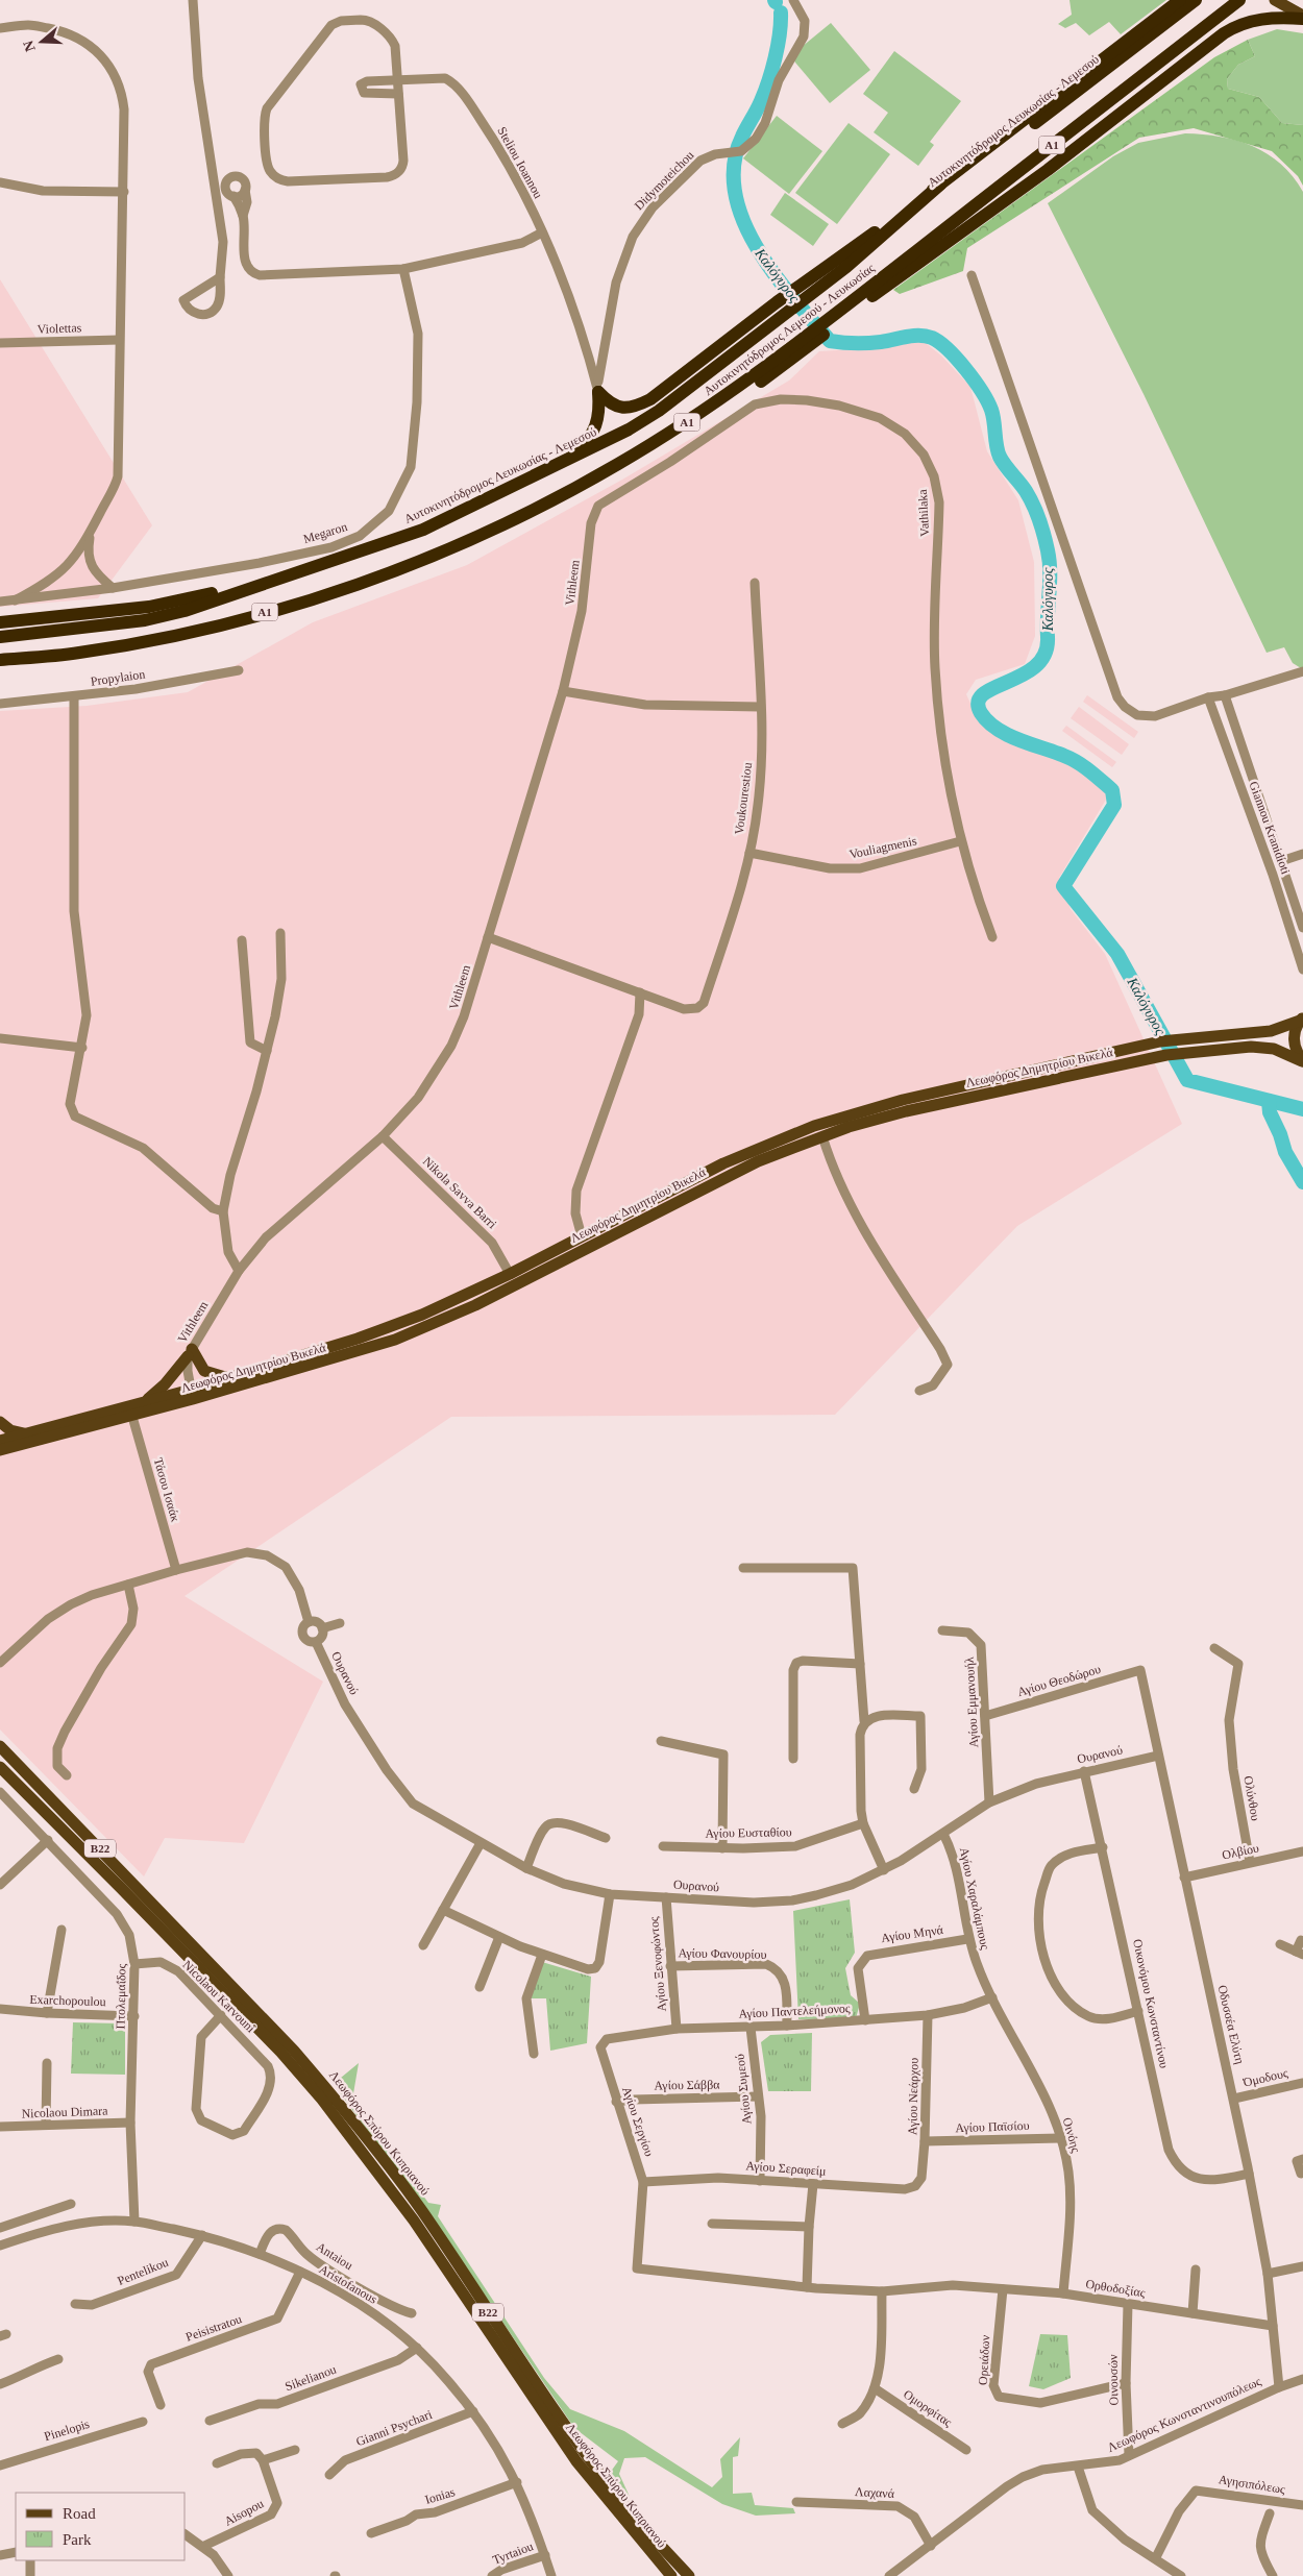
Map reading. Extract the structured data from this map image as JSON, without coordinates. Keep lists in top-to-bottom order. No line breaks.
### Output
{"streets":{"highway":["Αυτοκινητόδρομος Λευκωσίας - Λεμεσού","A1","Αυτοκινητόδρομος Λεμεσού - Λευκωσίας"],"main road":["Λεωφόρος Δημητρίου Βικελά","B22","Λεωφόρος Σπύρου Κυπριανού"],"street":["Steliou Ioannou","Didymoteichou","Violettas","Vathilaka","Megaron","Vithleem","Propylaion","Voukourestiou","Giannou Kranidioti","Vouliagmenis","Nikola Savva Barri","Τάσου Ισαάκ","Ουρανού","Αγίου Θεοδώρου","Αγίου Εμμανουήλ","Ολύνθου","Αγίου Ευσταθίου","Ολβίου","Αγίου Χαραλάμπους","Αγίου Μηνά","Αγίου Φανουρίου","Αγίου Ξενοφώντος","Πτολεμαΐδος","Nicolaou Karvouni","Exarchopoulou","Οικονόμου Κωνσταντίνου","Αγίου Παντελεήμονος","Οδυσσέα Ελύτη","Όμοδους","Αγίου Σάββα","Αγίου Συμεού","Αγίου Νεάρχου","Nicolaou Dimara","Αγίου Σεργίου","Αγίου Παϊσίου","Οινόης","Αγίου Σεραφείμ","Antaiou","Pentelikou","Aristofanous","Ορθοδοξίας","Peisistratou","Ορειάδων","Sikelianou","Οινουσών","Ομορφίτας","Λεωφόρος Κωνσταντινουπόλεως","Gianni Psychari","Pinelopis","Αγησιπόλεως","Λαχανά","Ionias","Aisopou","Tyrtaiou"]},"crossings":[["Steliou Ioannou","Didymoteichou"],["Vathilaka","Vithleem"],["Vathilaka","Vouliagmenis"],["Vithleem","Λεωφόρος Δημητρίου Βικελά"],["Vithleem","Nikola Savva Barri"],["Voukourestiou","Vouliagmenis"],["Λεωφόρος Δημητρίου Βικελά","Nikola Savva Barri"],["Λεωφόρος Δημητρίου Βικελά","Τάσου Ισαάκ"],["Ουρανού","Αγίου Εμμανουήλ"],["Ουρανού","Αγίου Χαραλάμπους"],["Ουρανού","Αγίου Ξενοφώντος"],["Ουρανού","Οικονόμου Κωνσταντίνου"],["Ουρανού","Οδυσσέα Ελύτη"],["Αγίου Θεοδώρου","Αγίου Εμμανουήλ"],["Αγίου Θεοδώρου","Οδυσσέα Ελύτη"],["Ολύνθου","Ολβίου"],["Ολβίου","Οδυσσέα Ελύτη"],["Αγίου Χαραλάμπους","Αγίου Μηνά"],["Αγίου Χαραλάμπους","Αγίου Παντελεήμονος"],["Αγίου Χαραλάμπους","Οινόης"],["Αγίου Μηνά","Αγίου Παντελεήμονος"],["Αγίου Φανουρίου","Αγίου Ξενοφώντος"],["Αγίου Φανουρίου","Αγίου Παντελεήμονος"],["Αγίου Ξενοφώντος","Αγίου Παντελεήμονος"],["Πτολεμαΐδος","Nicolaou Karvouni"],["Πτολεμαΐδος","Exarchopoulou"],["Πτολεμαΐδος","Nicolaou Dimara"],["Πτολεμαΐδος","Aristofanous"],["Οικονόμου Κωνσταντίνου","Οδυσσέα Ελύτη"],["Αγίου Παντελεήμονος","Αγίου Συμεού"],["Αγίου Παντελεήμονος","Αγίου Νεάρχου"],["Αγίου Παντελεήμονος","Αγίου Σεργίου"],["Αγίου Παντελεήμονος","Οινόης"],["Οδυσσέα Ελύτη","Όμοδους"],["Οδυσσέα Ελύτη","Ορθοδοξίας"],["Οδυσσέα Ελύτη","Λεωφόρος Κωνσταντινουπόλεως"],["Αγίου Σάββα","Αγίου Συμεού"],["Αγίου Σάββα","Αγίου Σεργίου"],["Αγίου Συμεού","Αγίου Σεραφείμ"],["Αγίου Νεάρχου","Αγίου Παϊσίου"],["Αγίου Νεάρχου","Αγίου Σεραφείμ"],["Αγίου Σεργίου","Αγίου Σεραφείμ"],["Αγίου Σεργίου","Ορθοδοξίας"],["Αγίου Παϊσίου","Οινόης"],["Οινόης","Ορθοδοξίας"],["Antaiou","Aristofanous"],["Pentelikou","Aristofanous"],["Aristofanous","Peisistratou"],["Aristofanous","Sikelianou"],["Aristofanous","Gianni Psychari"],["Aristofanous","Ionias"],["Aristofanous","Tyrtaiou"],["Ορθοδοξίας","Ορειάδων"],["Ορθοδοξίας","Οινουσών"],["Ορειάδων","Οινουσών"],["Οινουσών","Λεωφόρος Κωνσταντινουπόλεως"],["Λεωφόρος Κωνσταντινουπόλεως","Λαχανά"]],"water":["Καλόγυρος"],"legend":["Road","Park"],"north":"left"}
